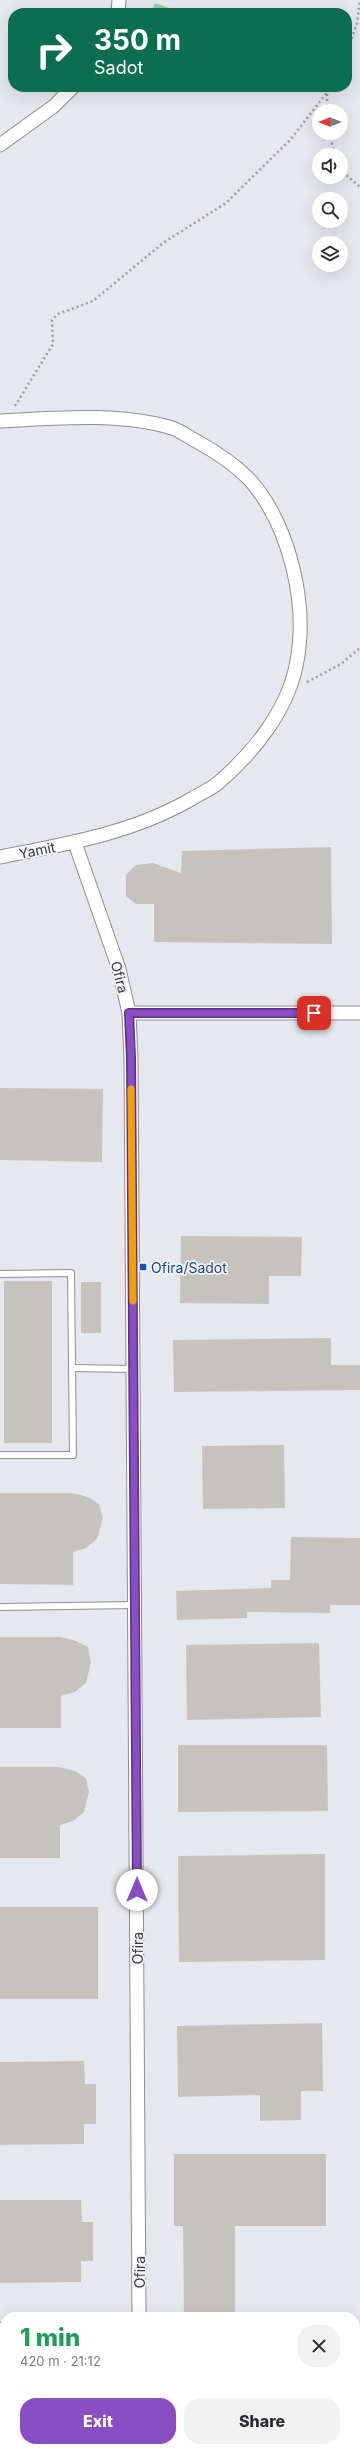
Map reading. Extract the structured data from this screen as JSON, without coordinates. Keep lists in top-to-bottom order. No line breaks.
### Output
{"streets":{"street":["Yamit","Ofira"]},"crossings":[["Yamit","Ofira"]],"places":{"transit":["Ofira/Sadot"]},"north":"left","page":{"turn":["350 m","Sadot"],"heading":["1 min","420 m · 21:12"],"buttons":["Exit","Share"]}}
